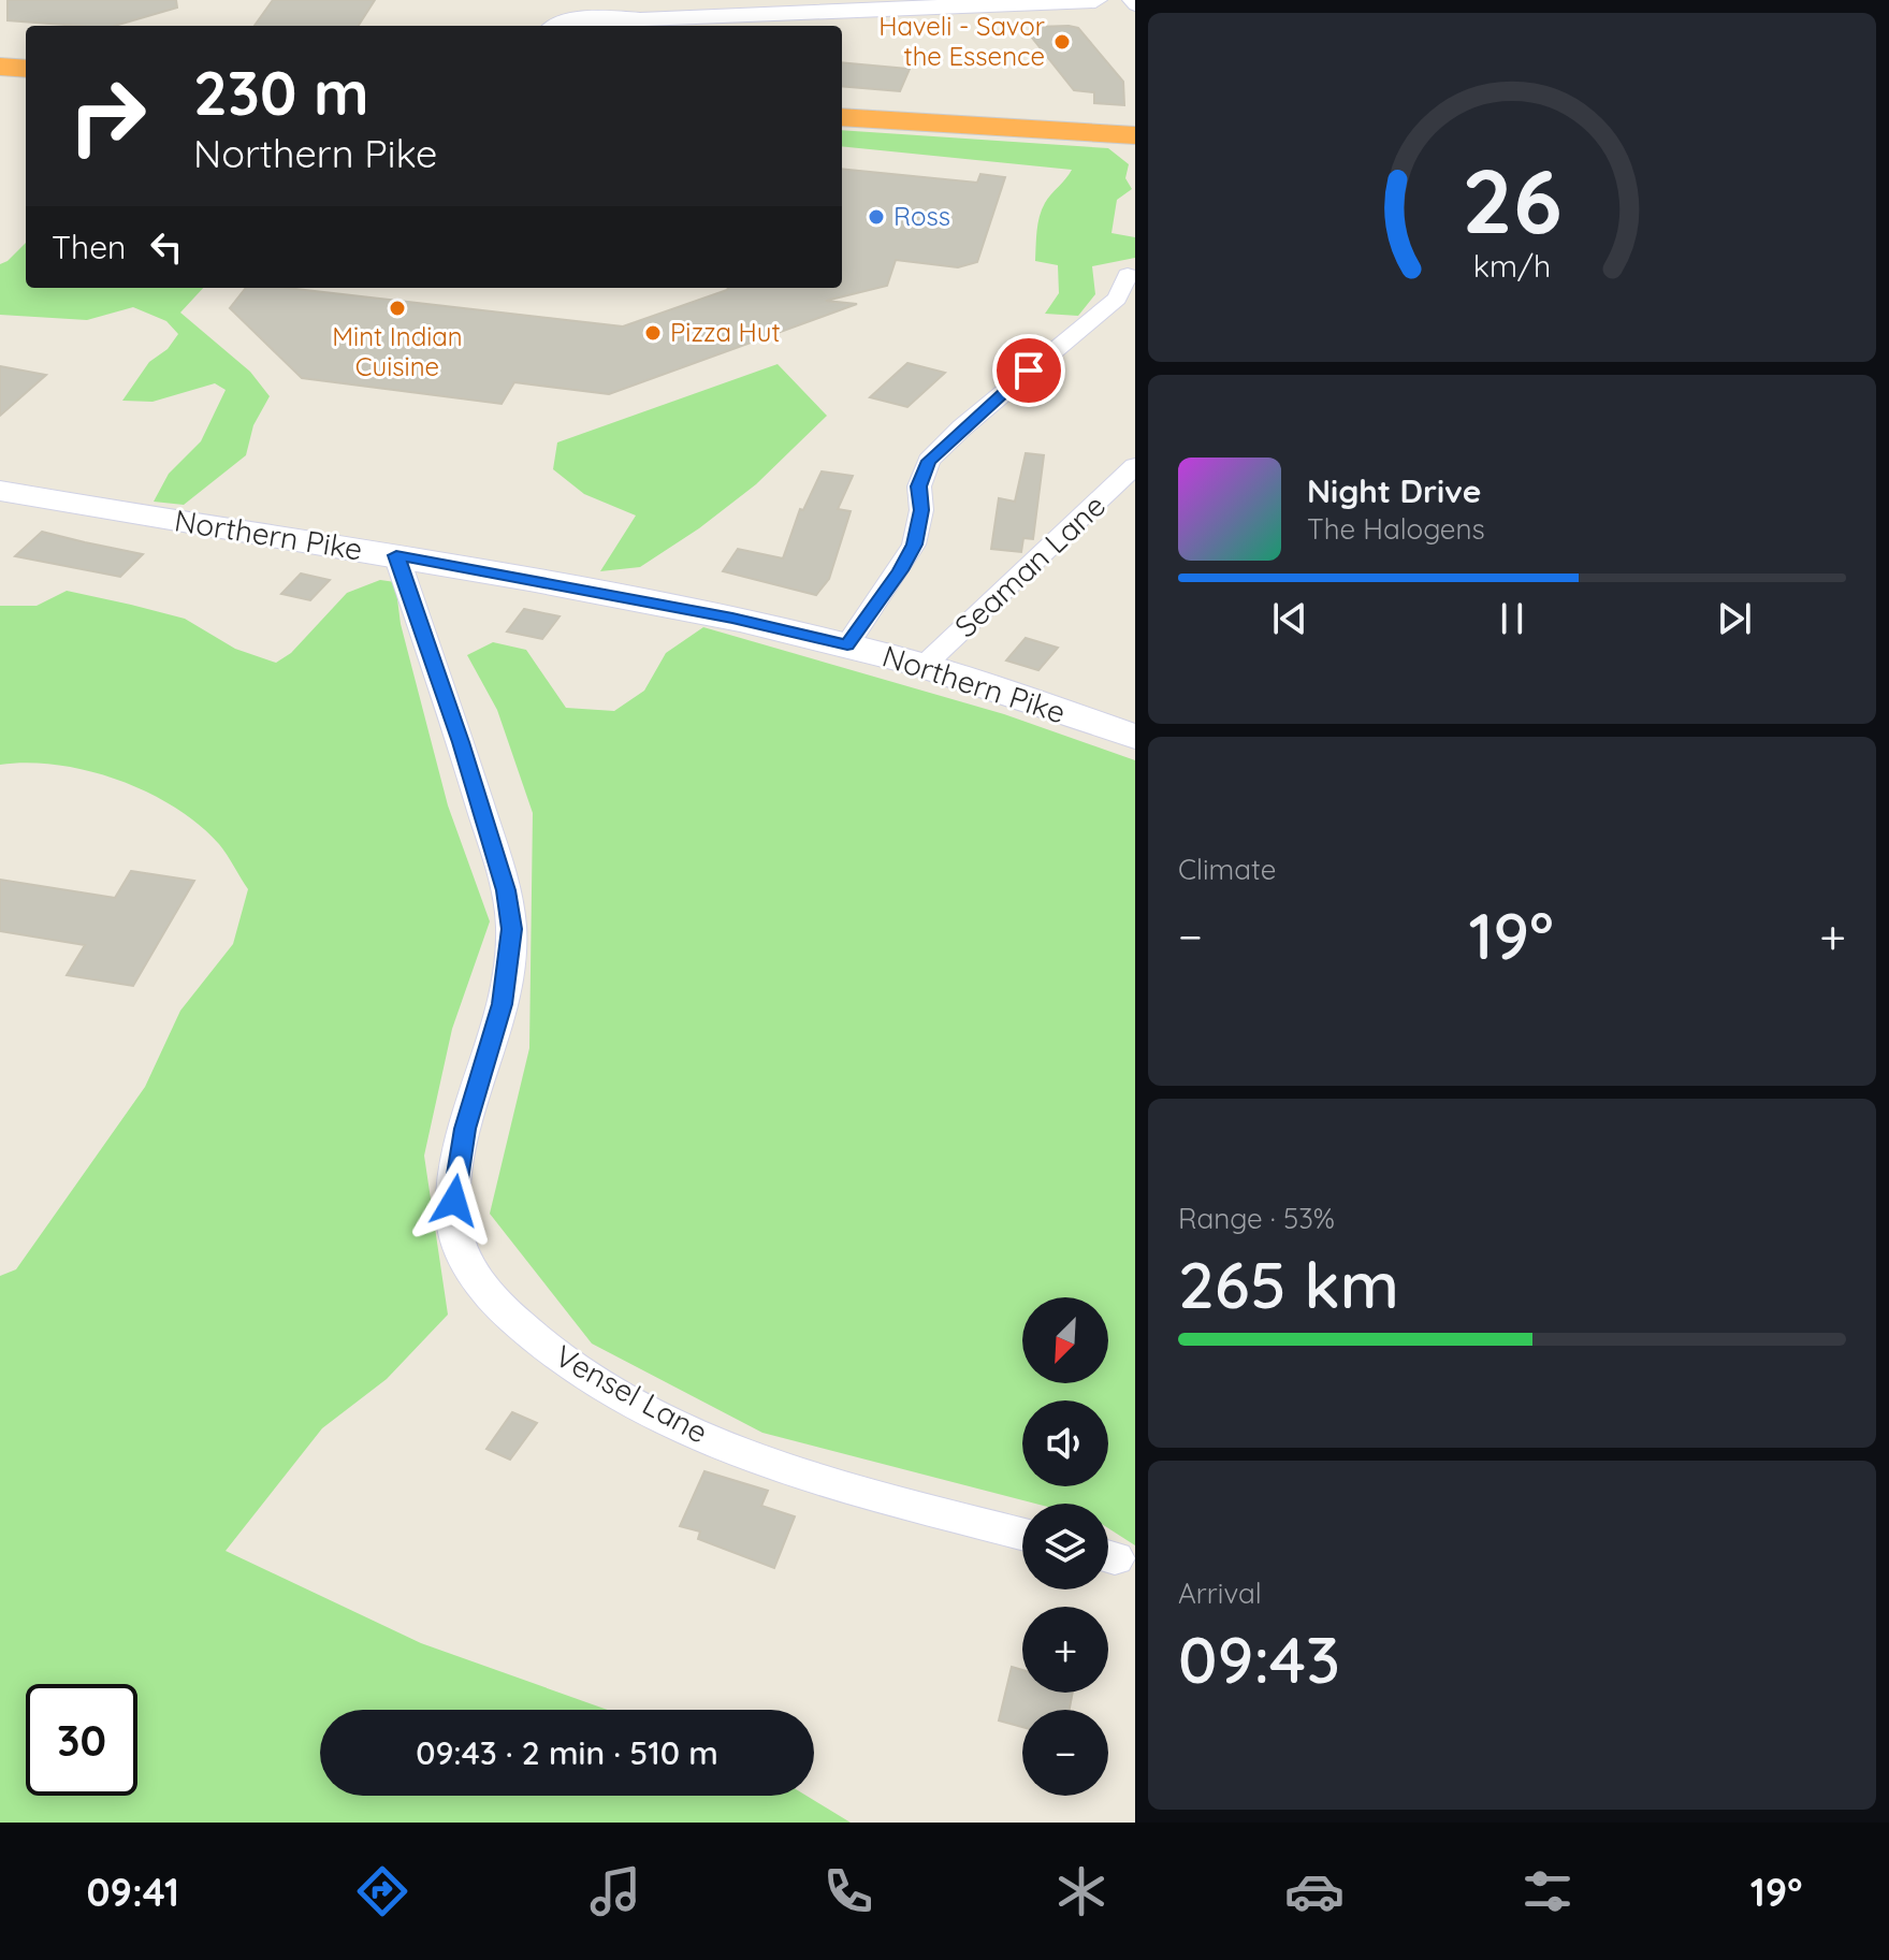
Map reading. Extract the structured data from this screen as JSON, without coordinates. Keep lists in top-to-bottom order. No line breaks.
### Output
{"streets":{"street":["Northern Pike","Seaman Lane","Vensel Lane"]},"crossings":[["Northern Pike","Seaman Lane"],["Northern Pike","Vensel Lane"]],"places":["Haveli - Savor the Essence","Ross","Mint Indian Cuisine","Pizza Hut"],"north":"bottom left","page":{"turn":["230 m","Northern Pike"],"then":"Then","song":["Night Drive","The Halogens"],"tile":["Climate",["Range · 53%","265 km"],["Arrival","09:43"]],"heat":["−","19°","+"],"map_buttons":["+","−"],"limit":"30","trip":"09:43 · 2 min · 510 m","tabs":["09:41","19°"],"gauge":["26","km/h"]}}
